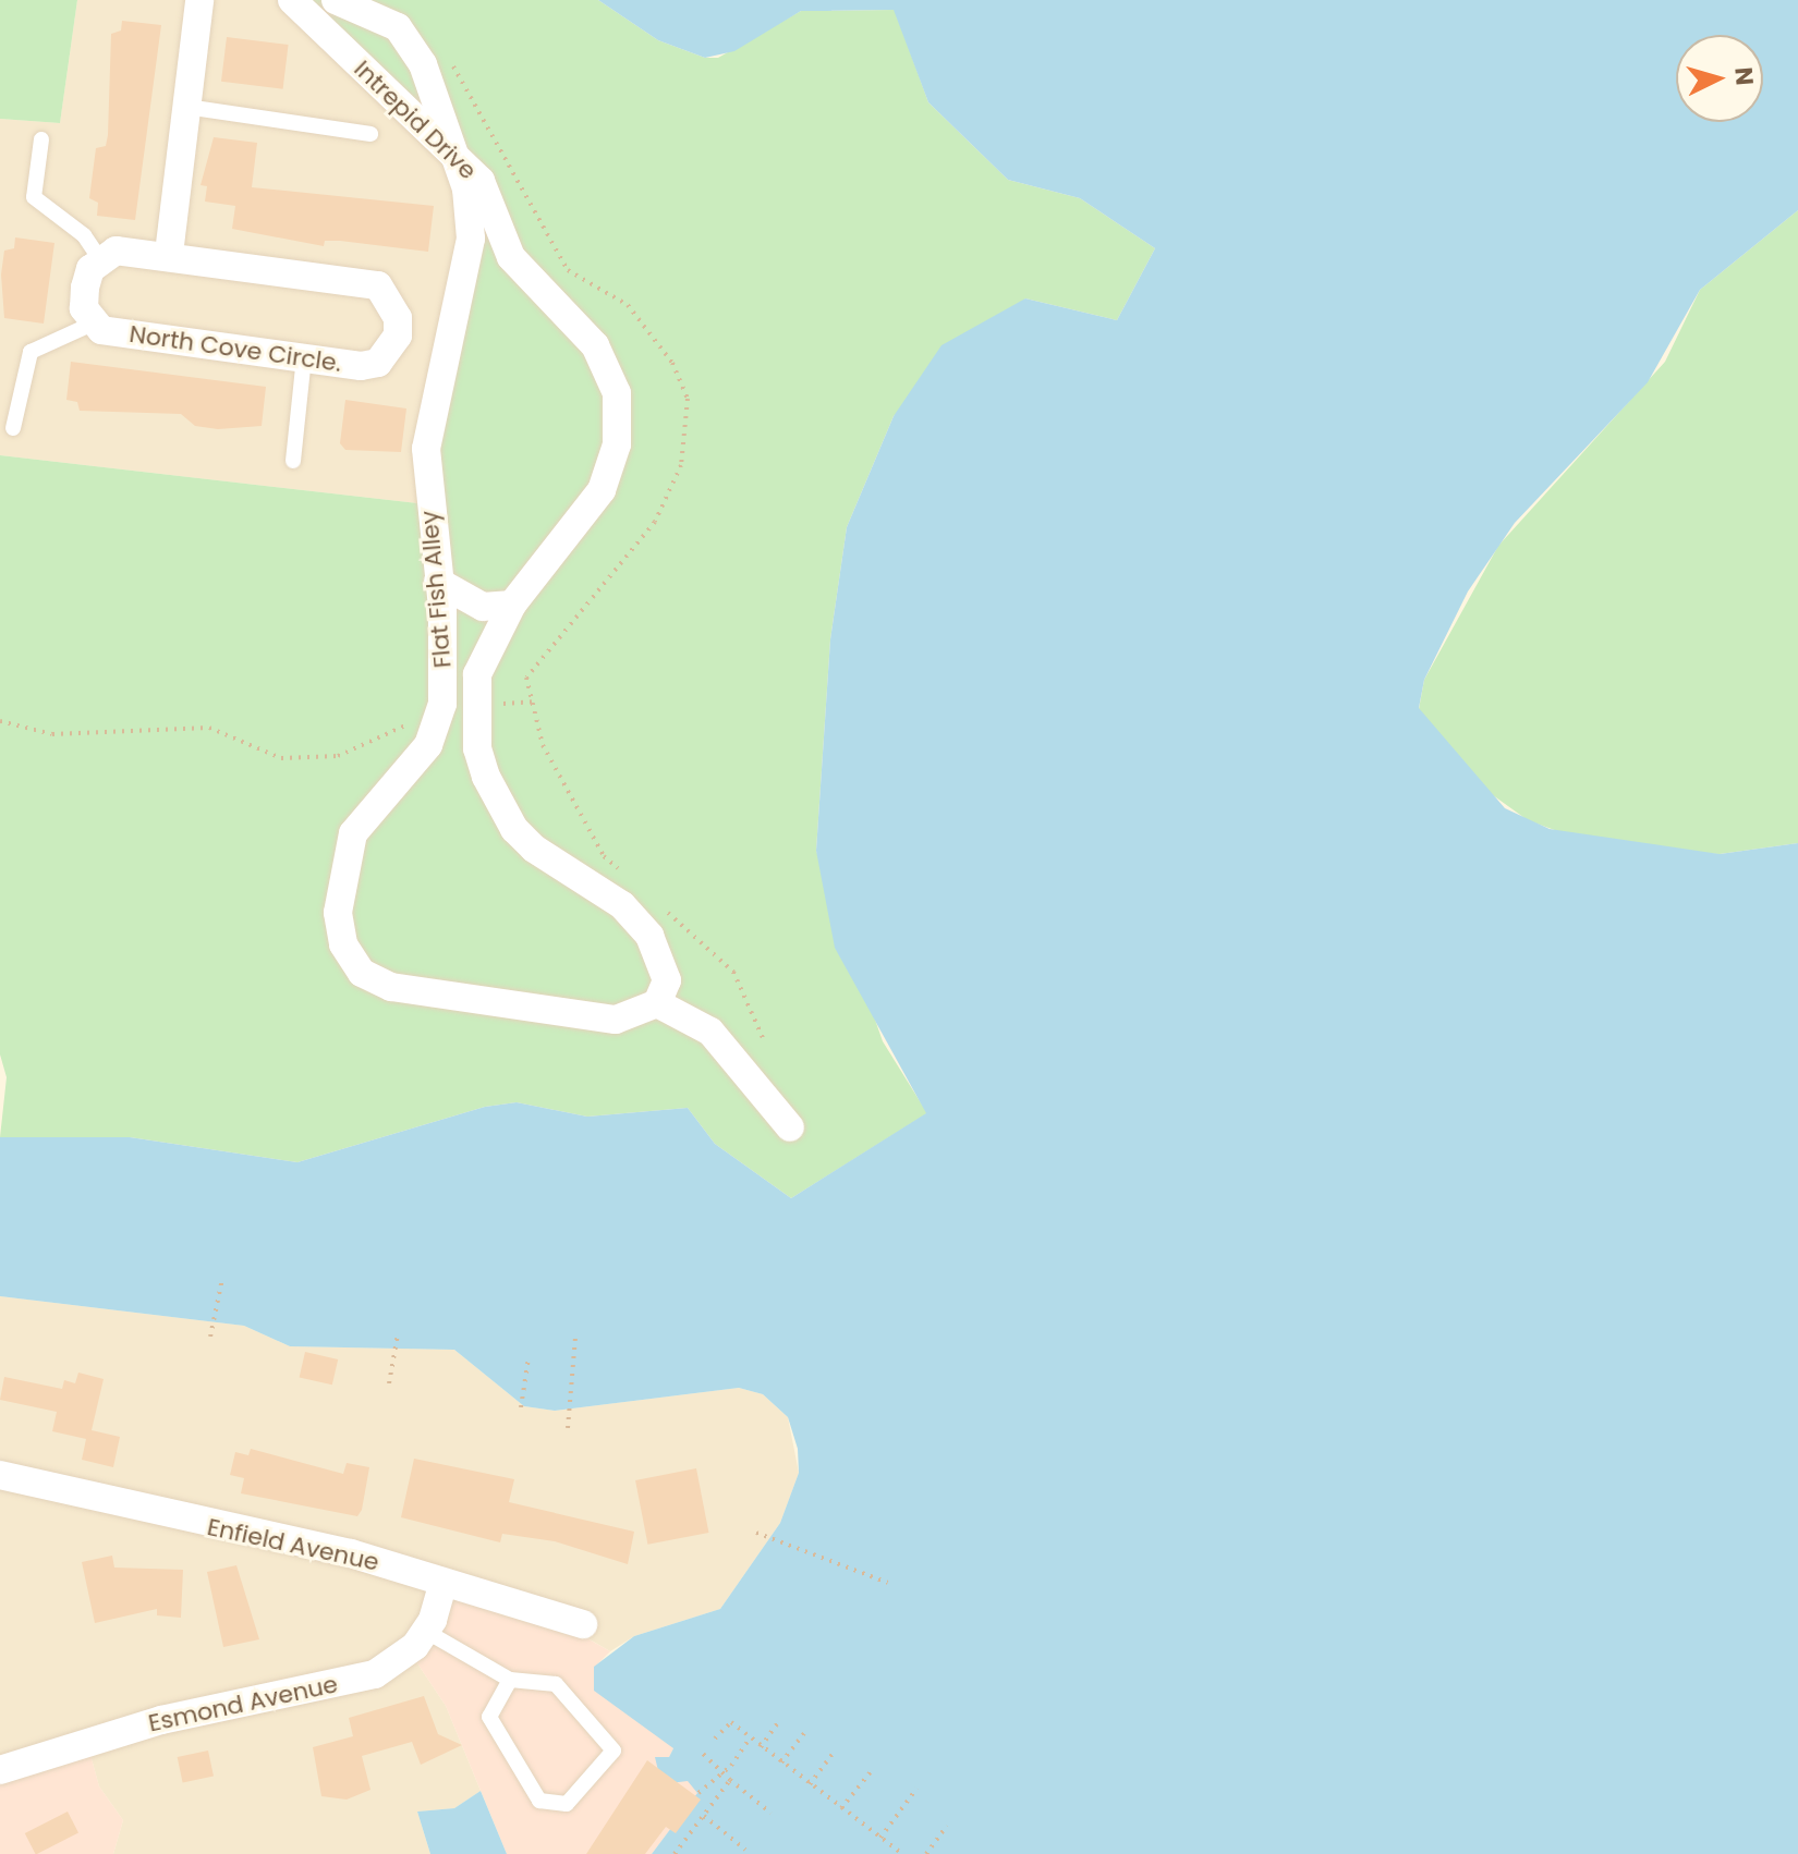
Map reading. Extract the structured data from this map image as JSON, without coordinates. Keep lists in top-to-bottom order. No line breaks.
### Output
{"streets":{"street":["Intrepid Drive","North Cove Circle.","Flat Fish Alley","Enfield Avenue","Esmond Avenue"]},"crossings":[["Intrepid Drive","Flat Fish Alley"],["Enfield Avenue","Esmond Avenue"]],"north":"right"}
